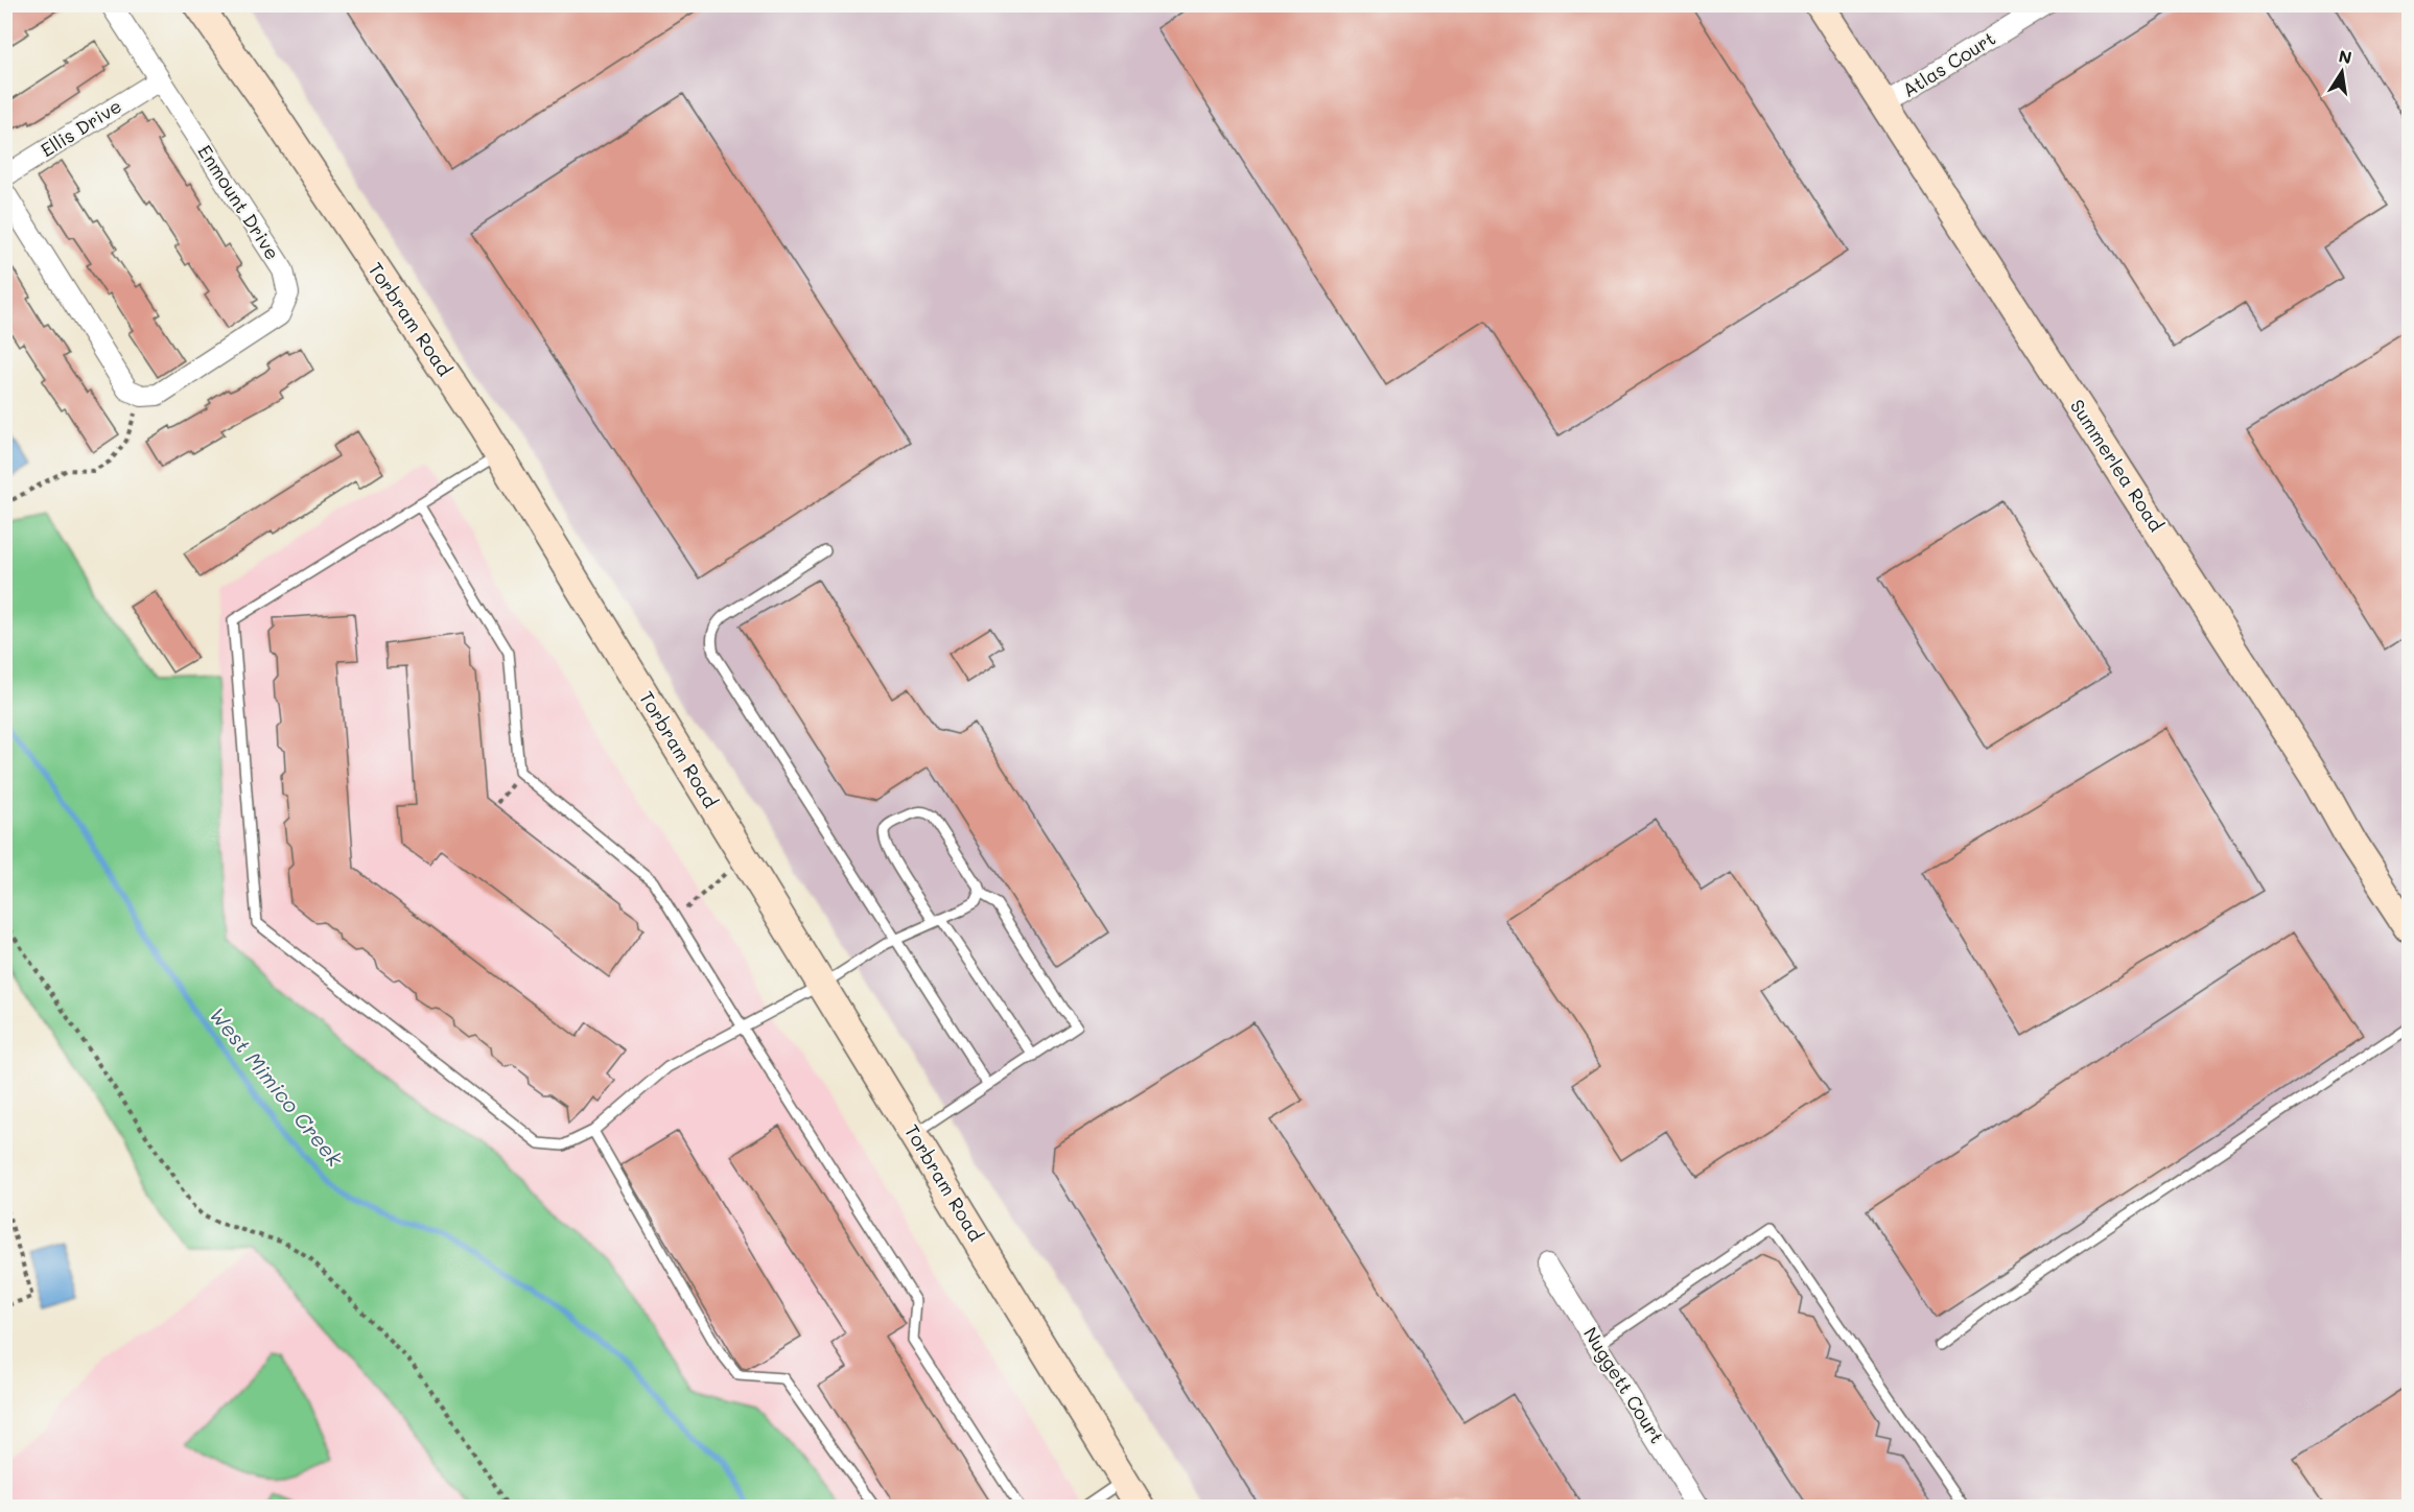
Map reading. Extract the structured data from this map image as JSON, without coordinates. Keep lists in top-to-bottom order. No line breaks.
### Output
{"streets":{"main road":["Torbram Road","Summerlea Road"],"street":["Atlas Court","Ellis Drive","Enmount Drive","Nuggett Court"]},"crossings":[["Atlas Court","Summerlea Road"],["Ellis Drive","Enmount Drive"]],"water":["West Mimico Creek"],"north":"top"}
